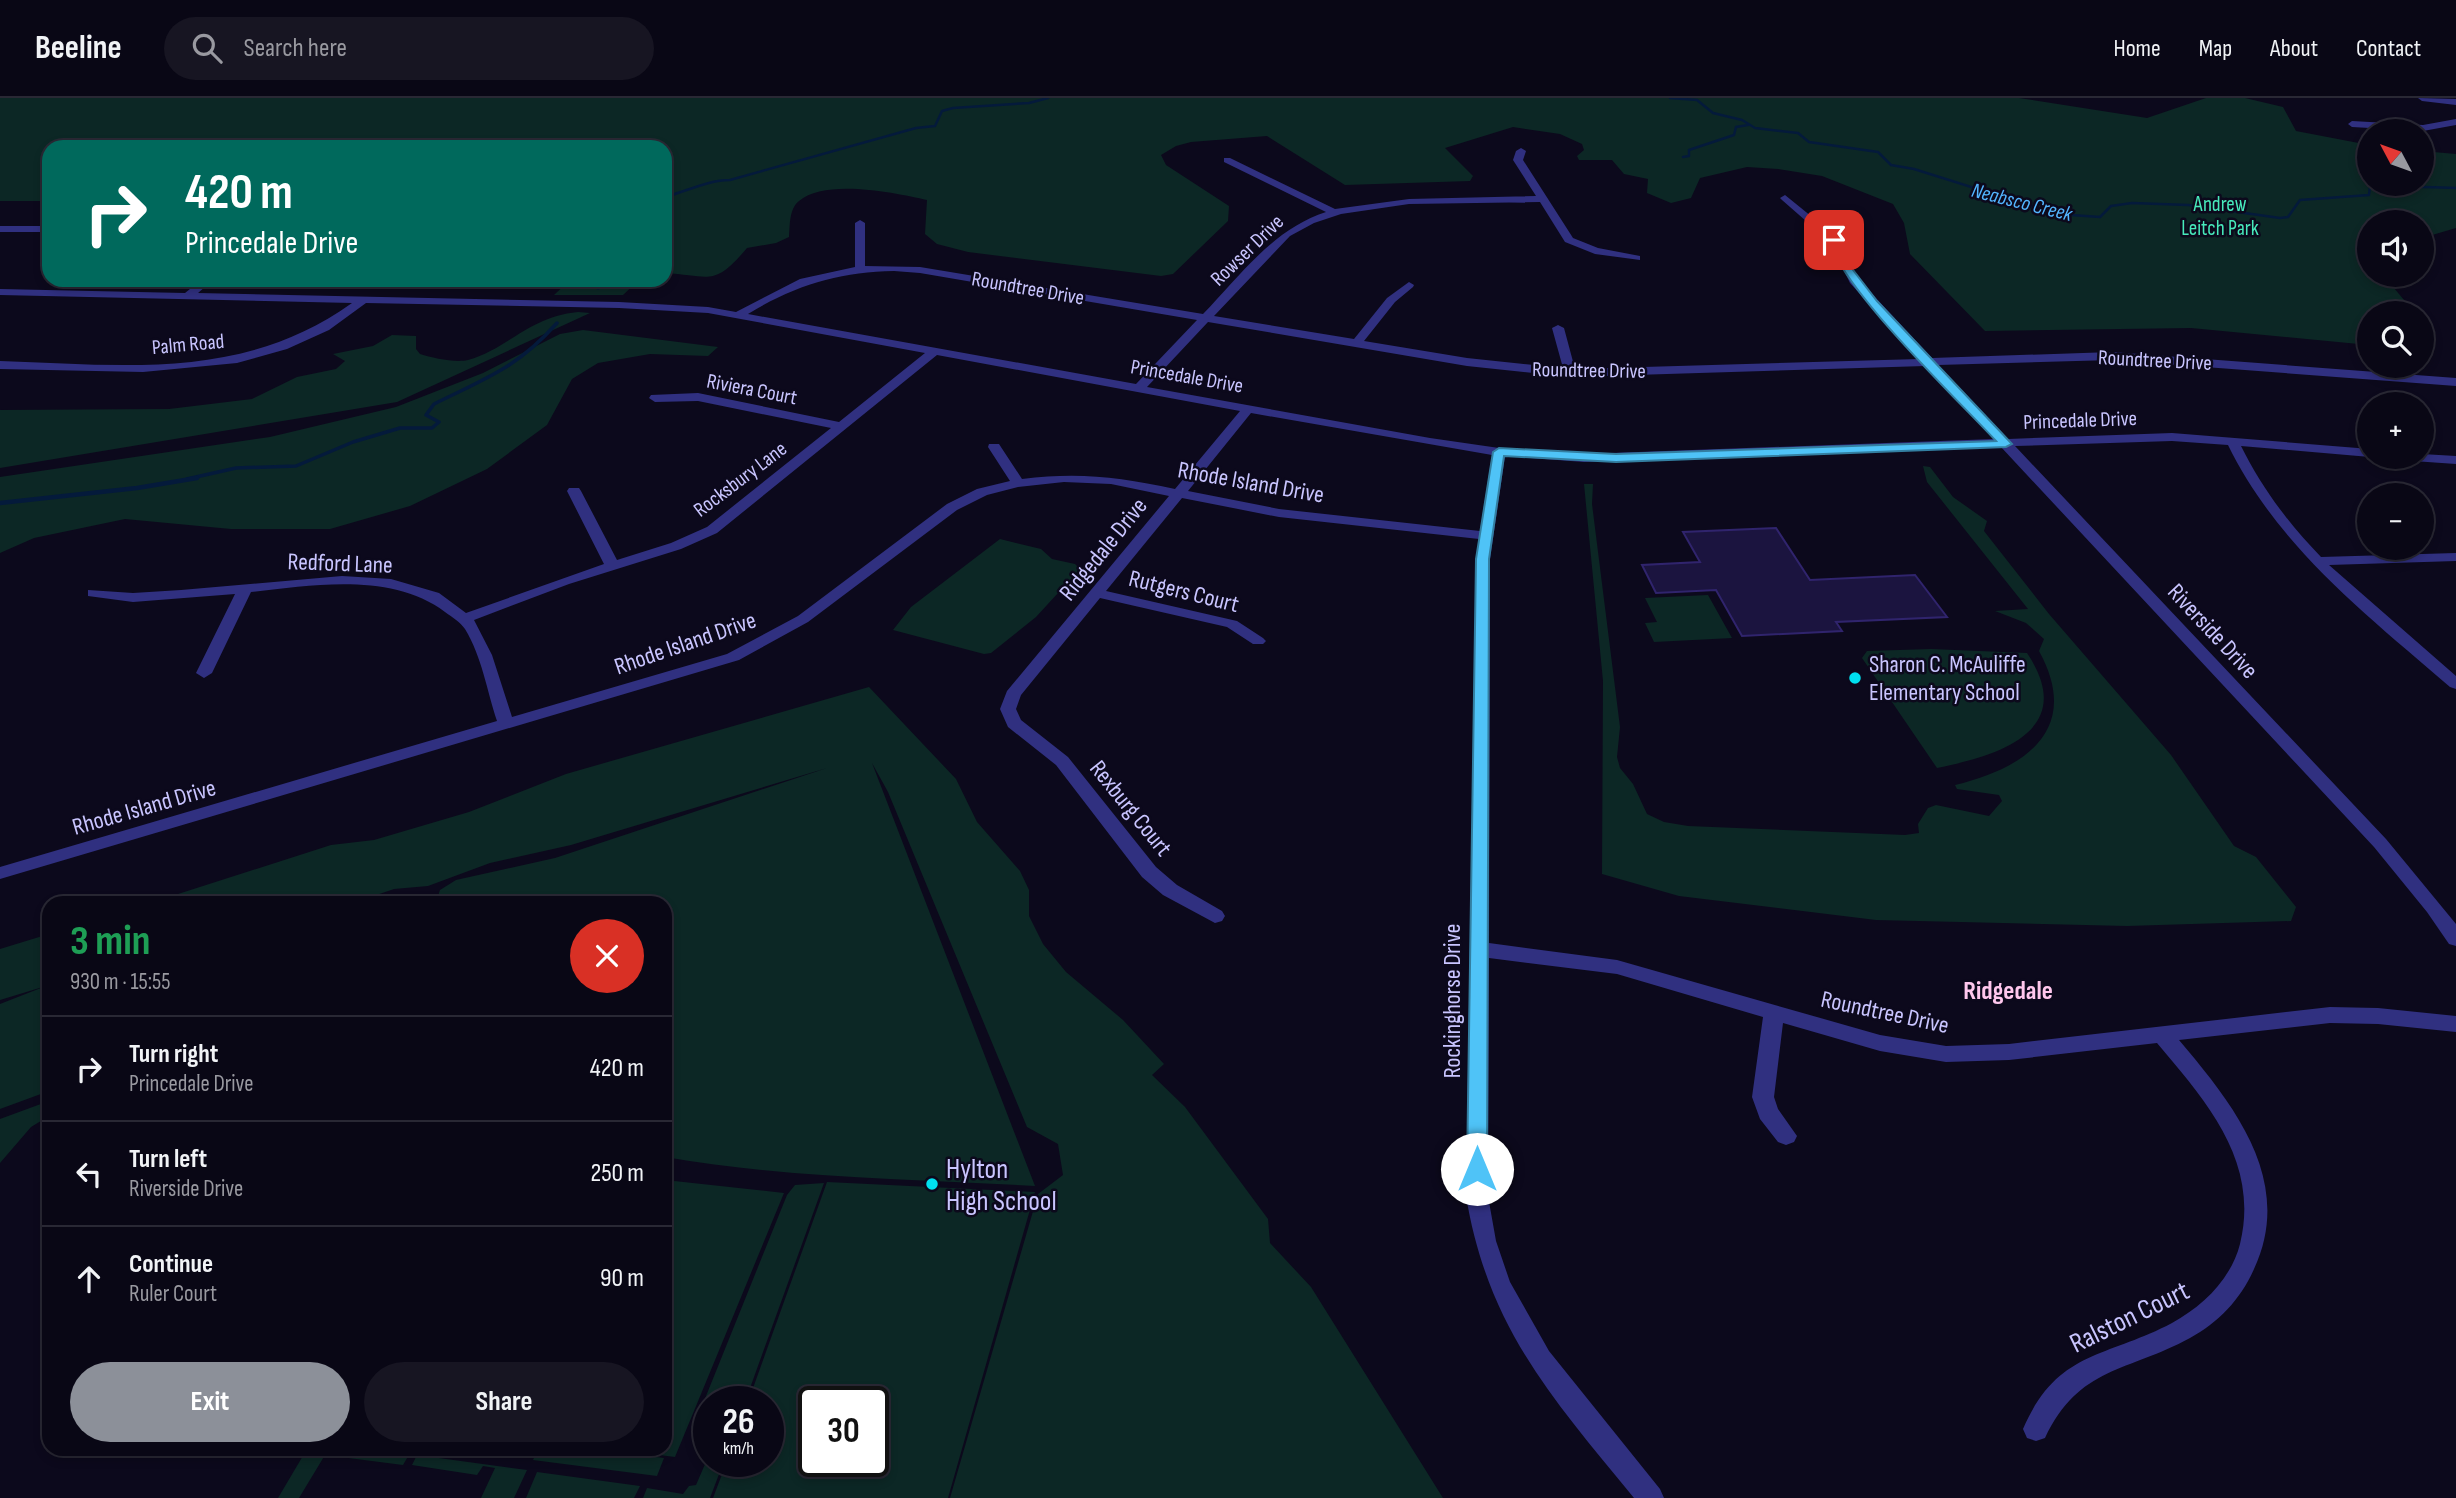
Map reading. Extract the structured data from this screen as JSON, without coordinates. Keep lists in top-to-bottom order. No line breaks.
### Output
{"streets":{"street":["Rowser Drive","Roundtree Drive","Palm Road","Princedale Drive","Riviera Court","Rocksbury Lane","Rhode Island Drive","Ridgedale Drive","Redford Lane","Rutgers Court","Riverside Drive","Rexburg Court","Rockinghorse Drive","Ralston Court"]},"crossings":[["Rowser Drive","Roundtree Drive"],["Rowser Drive","Princedale Drive"],["Roundtree Drive","Princedale Drive"],["Roundtree Drive","Riverside Drive"],["Roundtree Drive","Rockinghorse Drive"],["Roundtree Drive","Ralston Court"],["Palm Road","Princedale Drive"],["Princedale Drive","Rocksbury Lane"],["Princedale Drive","Ridgedale Drive"],["Princedale Drive","Riverside Drive"],["Princedale Drive","Rockinghorse Drive"],["Riviera Court","Rocksbury Lane"],["Rocksbury Lane","Redford Lane"],["Rhode Island Drive","Ridgedale Drive"],["Rhode Island Drive","Rockinghorse Drive"],["Ridgedale Drive","Rutgers Court"],["Ridgedale Drive","Rexburg Court"]],"districts":["Ridgedale"],"water":["Neabsco Creek"],"parks":["Andrew Leitch Park"],"places":["Sharon C. McAuliffe Elementary School","Hylton High School"],"north":"top left","page":{"header":"Beeline","search":"Search here","nav":["Home","Map","About","Contact"],"map_buttons":["+","−"],"turn":["420 m","Princedale Drive"],"heading":["3 min","930 m · 15:55"],"list":[{"name":"Turn right","note":"Princedale Drive","value":"420 m"},{"name":"Turn left","note":"Riverside Drive","value":"250 m"},{"name":"Continue","note":"Ruler Court","value":"90 m"}],"buttons":["Exit","Share"],"speed":"26 km/h","limit":"30"}}
